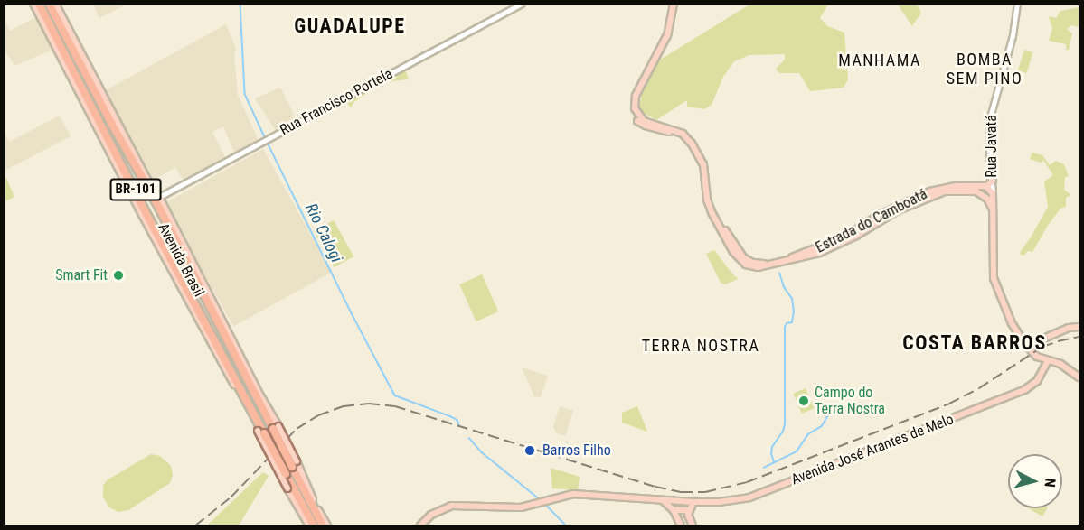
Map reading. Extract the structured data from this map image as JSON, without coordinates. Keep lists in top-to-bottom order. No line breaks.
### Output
{"streets":{"highway":["BR-101","Avenida Brasil"],"main road":["Estrada do Camboatá","Avenida José Arantes de Melo"],"street":["Rua Francisco Portela","Rua Javatá"]},"crossings":[["Rua Francisco Portela","Avenida Brasil"]],"districts":["GUADALUPE","MANHAMA","BOMBA SEM PINO","COSTA BARROS","TERRA NOSTRA"],"water":["Rio Calogi"],"places":["Smart Fit","Campo do Terra Nostra","Barros Filho"],"north":"right"}
